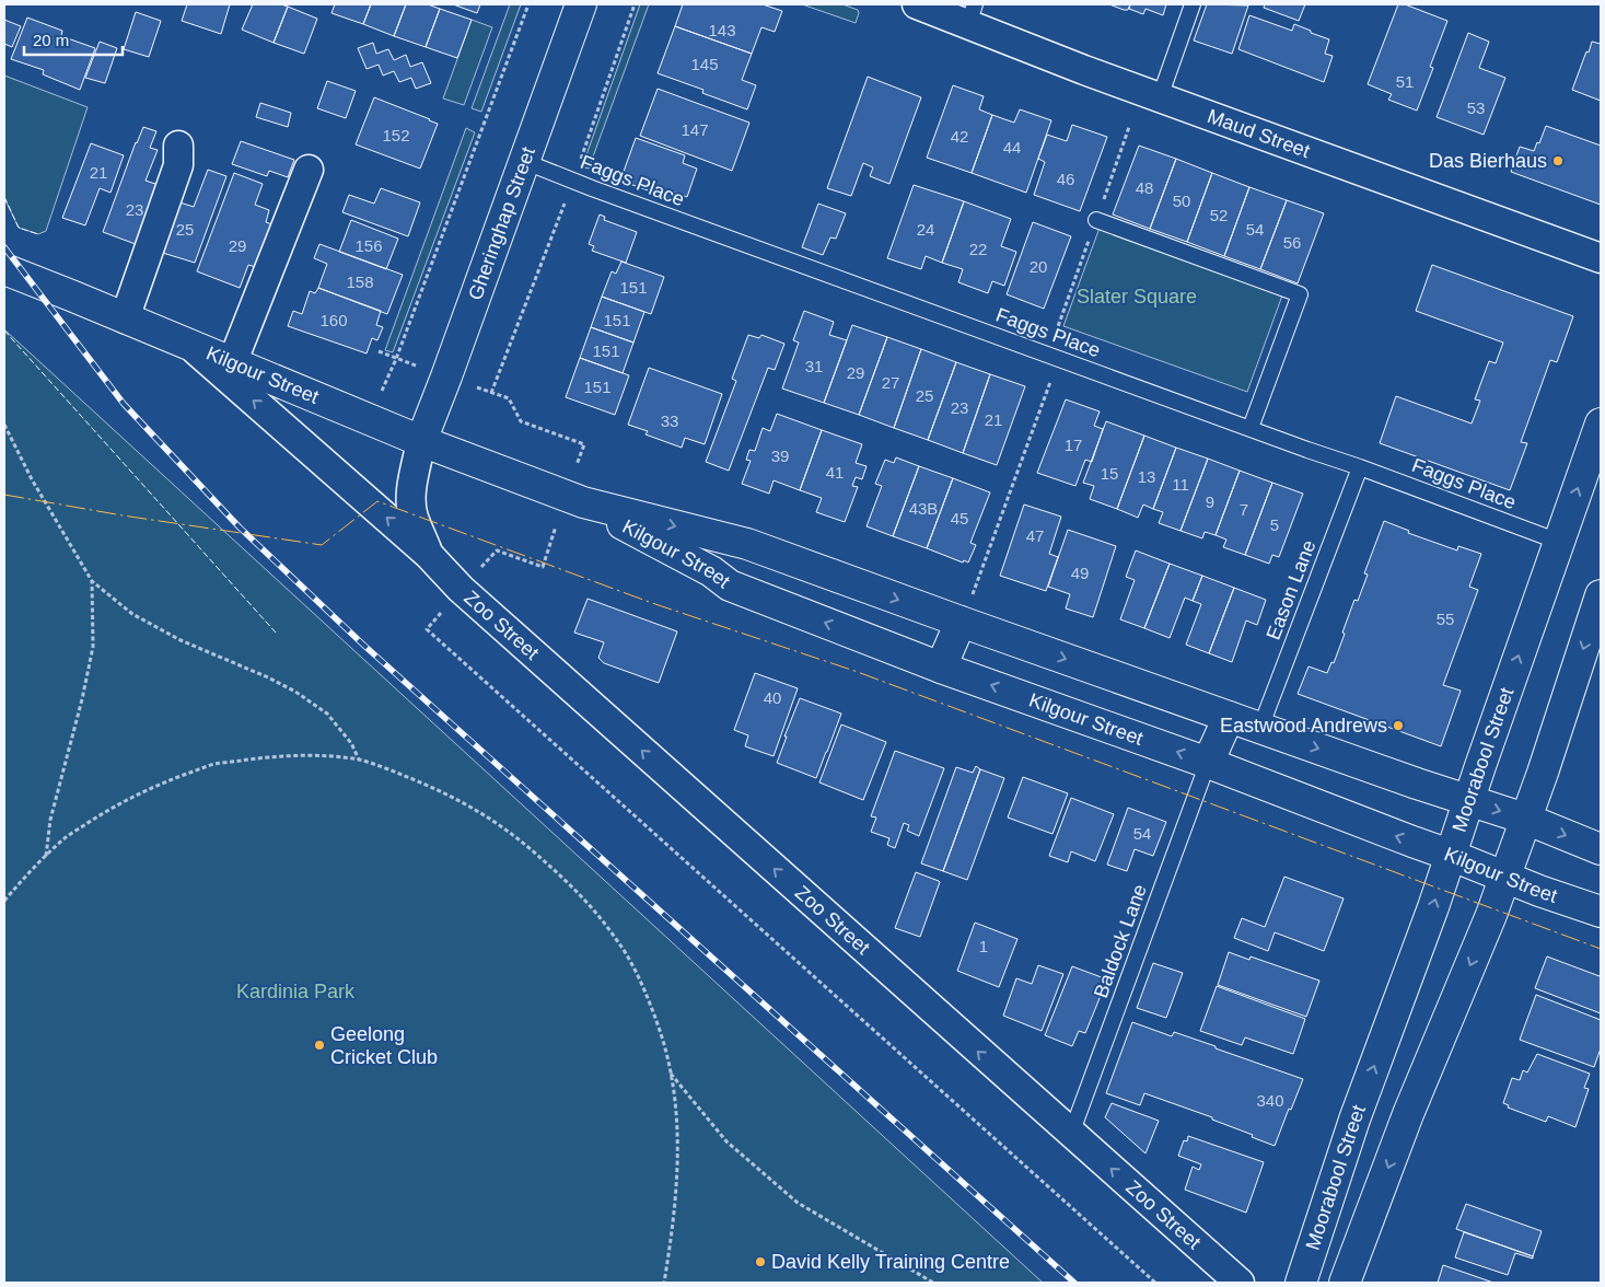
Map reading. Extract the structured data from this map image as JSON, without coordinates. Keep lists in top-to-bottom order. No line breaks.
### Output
{"streets":{"street":["Maud Street","Gheringhap Street","Kilgour Street","Zoo Street","Moorabool Street"],"lane":["Faggs Place","Eason Lane","Baldock Lane"]},"crossings":[["Faggs Place","Gheringhap Street"],["Faggs Place","Eason Lane"],["Faggs Place","Moorabool Street"],["Gheringhap Street","Kilgour Street"],["Gheringhap Street","Zoo Street"],["Kilgour Street","Eason Lane"],["Kilgour Street","Zoo Street"],["Kilgour Street","Moorabool Street"],["Kilgour Street","Baldock Lane"],["Zoo Street","Baldock Lane"]],"one_way":["Zoo Street"],"parks":["Slater Square","Kardinia Park"],"places":["Das Bierhaus","Eastwood Andrews","Geelong Cricket Club","David Kelly Training Centre"],"house_numbers":["143","145","51","53","147","152","42","44","21","46","48","50","23","52","25","24","54","56","29","156","22","20","158","151","160","151","151","31","29","27","151","25","23","21","33","17","39","41","15","13","11","9","43B","7","45","5","47","49","55","40","54","1","340"],"scale_bar":"20 m"}
